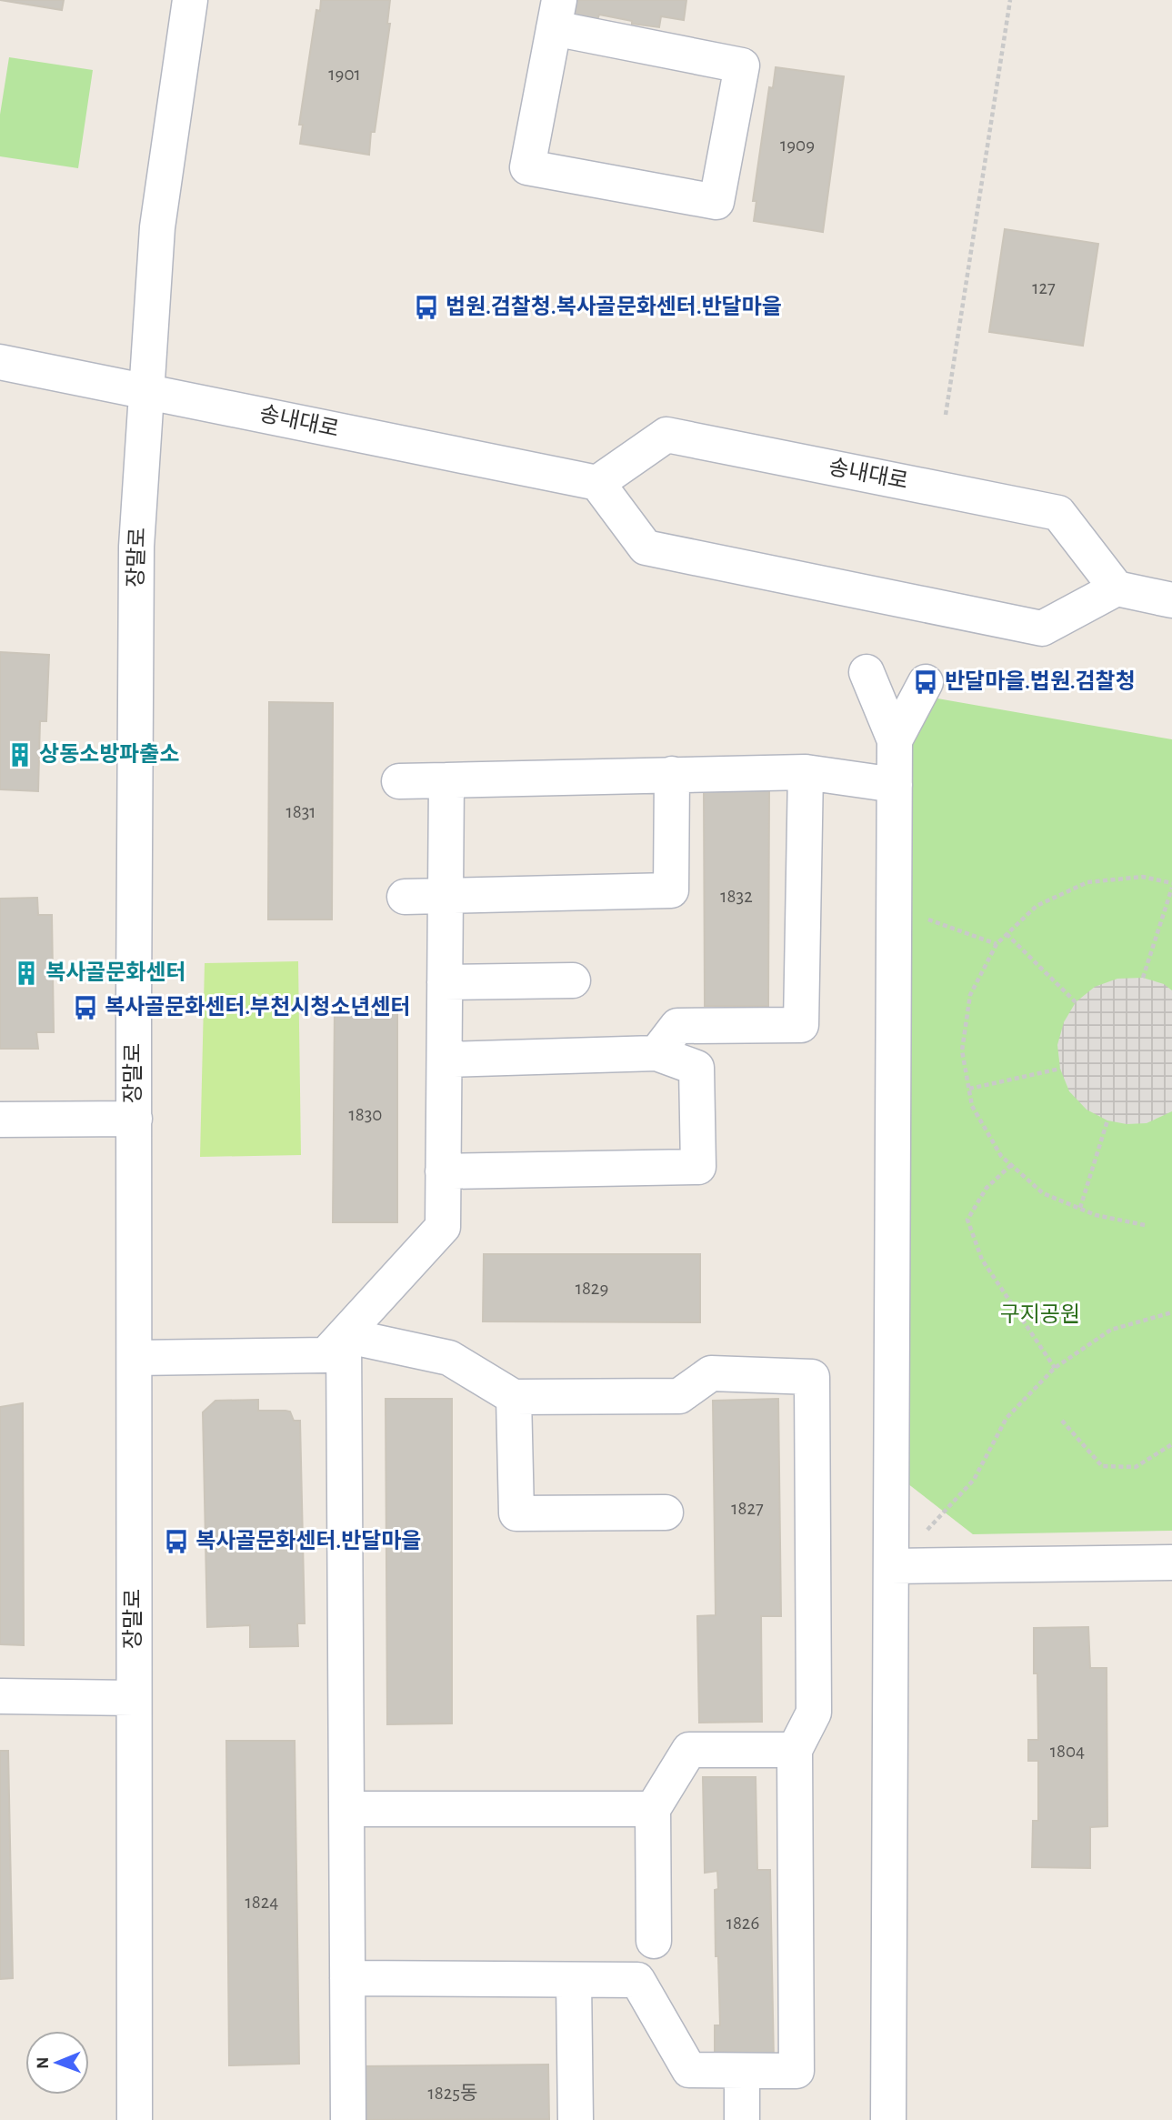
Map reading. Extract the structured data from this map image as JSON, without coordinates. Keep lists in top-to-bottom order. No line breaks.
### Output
{"streets":{"street":["송내대로","장말로"]},"crossings":[["송내대로","장말로"]],"parks":["구지공원"],"places":{"bus stop":["법원.검찰청.복사골문화센터.반달마을","반달마을.법원.검찰청","복사골문화센터.부천시청소년센터","복사골문화센터.반달마을"],"building":["상동소방파출소","복사골문화센터"]},"house_numbers":["1901","1909","127","1831","1832","1830","1829","1827","1804","1824","1826","1825동"],"north":"left"}
